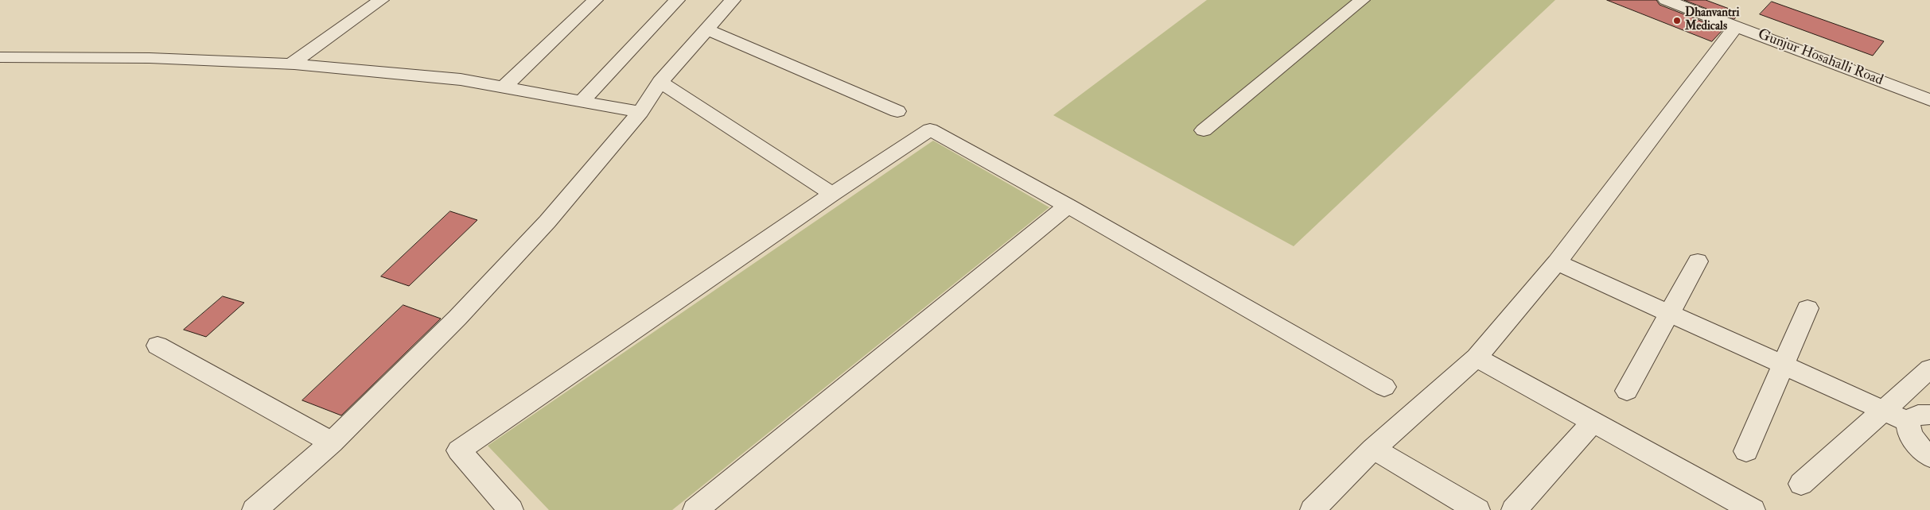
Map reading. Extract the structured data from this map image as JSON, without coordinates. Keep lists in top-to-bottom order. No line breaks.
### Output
{"streets":{"street":["Gunjur Hosahalli Road"]},"places":["Dhanvantri Medicals"]}
